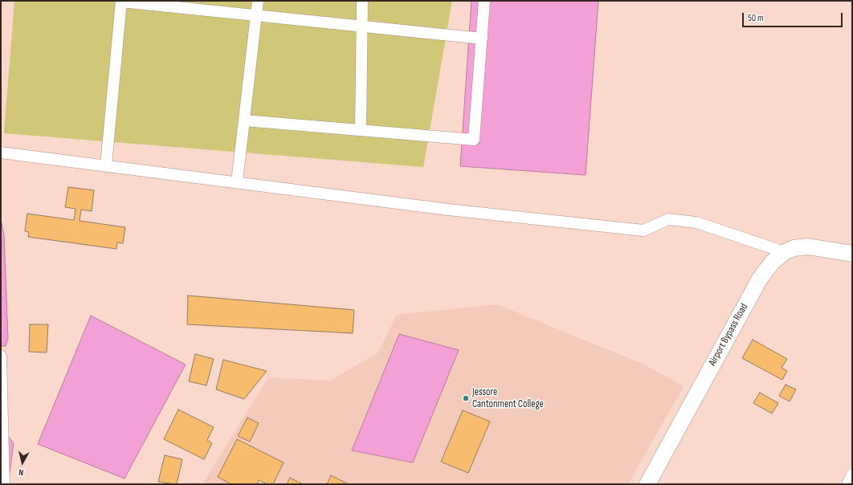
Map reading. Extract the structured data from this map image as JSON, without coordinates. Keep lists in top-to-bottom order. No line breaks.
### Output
{"streets":{"street":["Airport Bypass Road"]},"places":["Jessore Cantonment College"],"scale_bar":"50 m","north":"bottom"}
